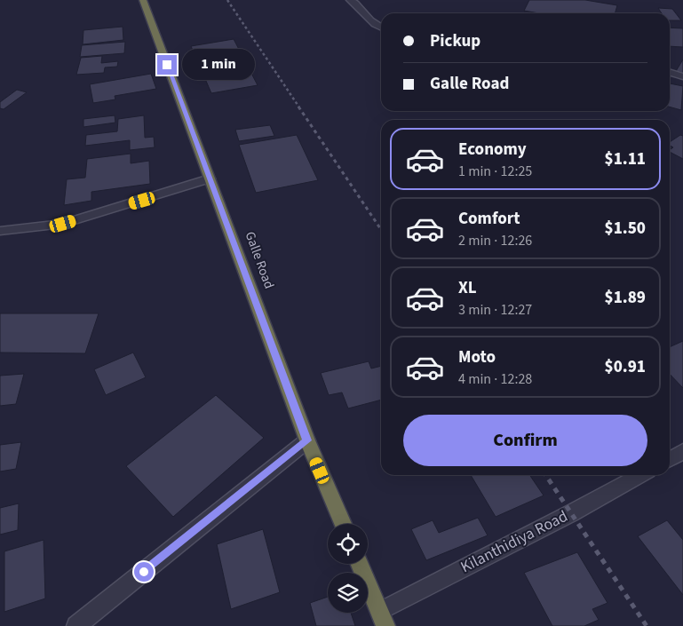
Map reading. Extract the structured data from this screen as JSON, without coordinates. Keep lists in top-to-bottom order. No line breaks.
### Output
{"streets":{"highway":["Galle Road"],"street":["Kilanthidiya Road"]},"page":{"banner":["Pickup","Galle Road"],"bubble":"1 min","list":[{"name":"Economy","note":"1 min · 12:25","value":"$1.11"},{"name":"Comfort","note":"2 min · 12:26","value":"$1.50"},{"name":"XL","note":"3 min · 12:27","value":"$1.89"},{"name":"Moto","note":"4 min · 12:28","value":"$0.91"}],"buttons":"Confirm"}}
